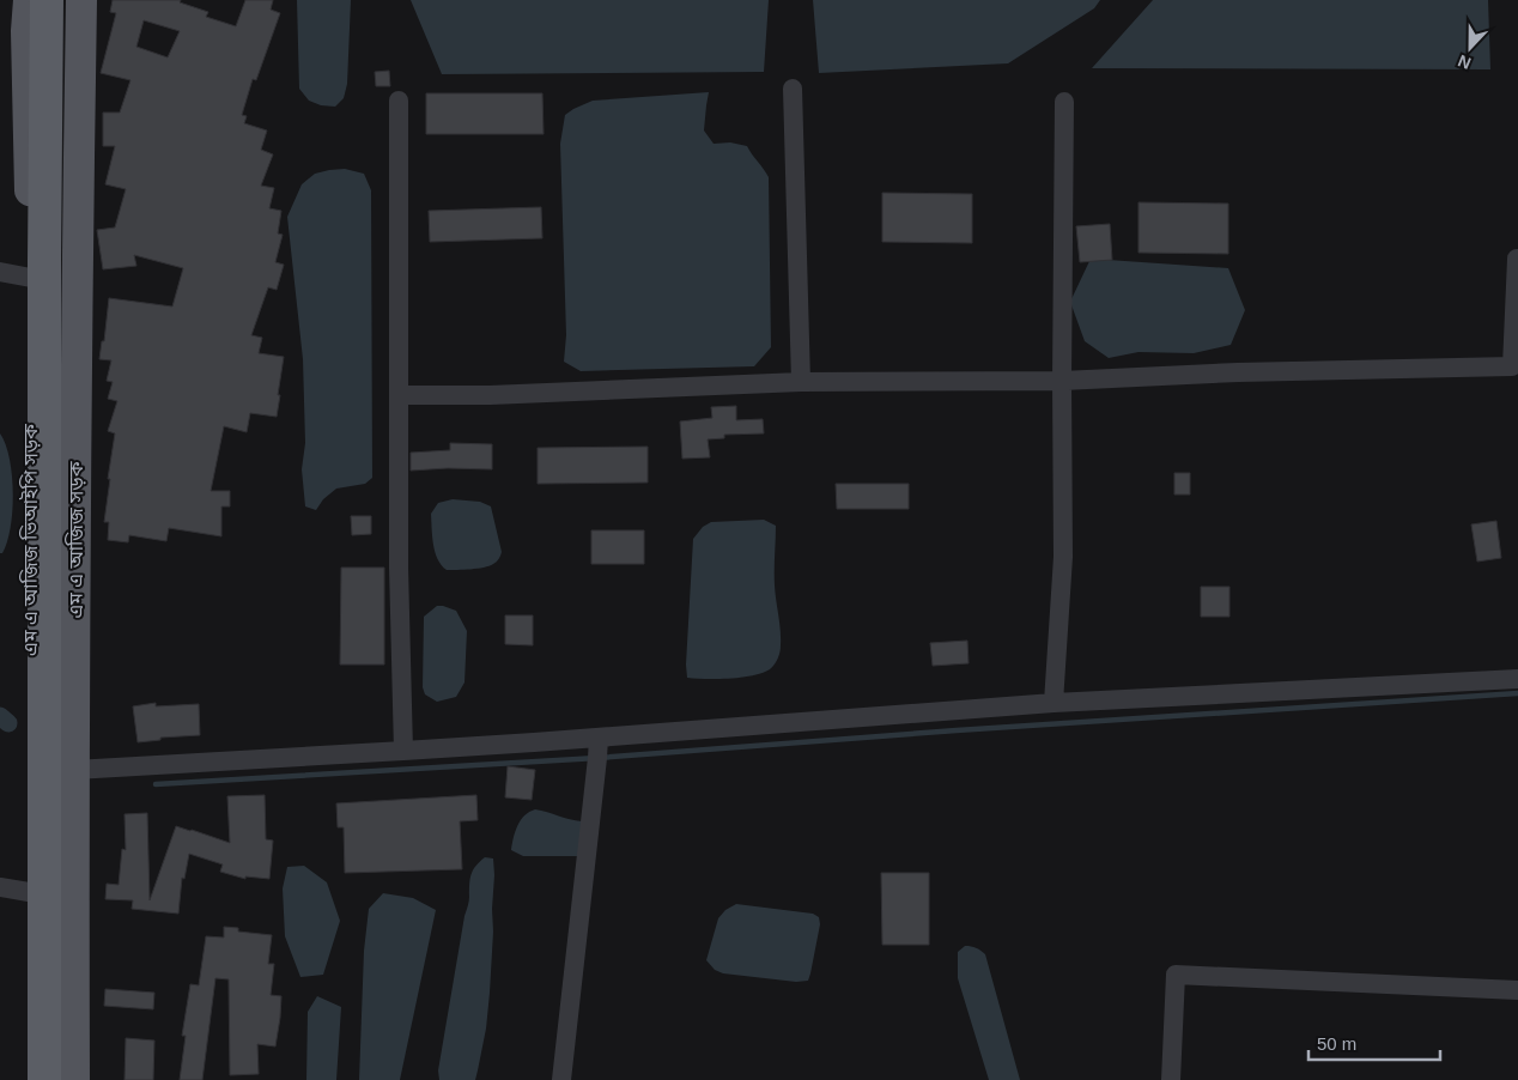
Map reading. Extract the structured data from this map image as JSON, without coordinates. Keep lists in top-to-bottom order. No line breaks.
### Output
{"streets":{"main road":["এম এ আজিজ ভিআইপি সড়ক","এম এ আজিজ সড়ক"]},"scale_bar":"50 m","north":"bottom"}
